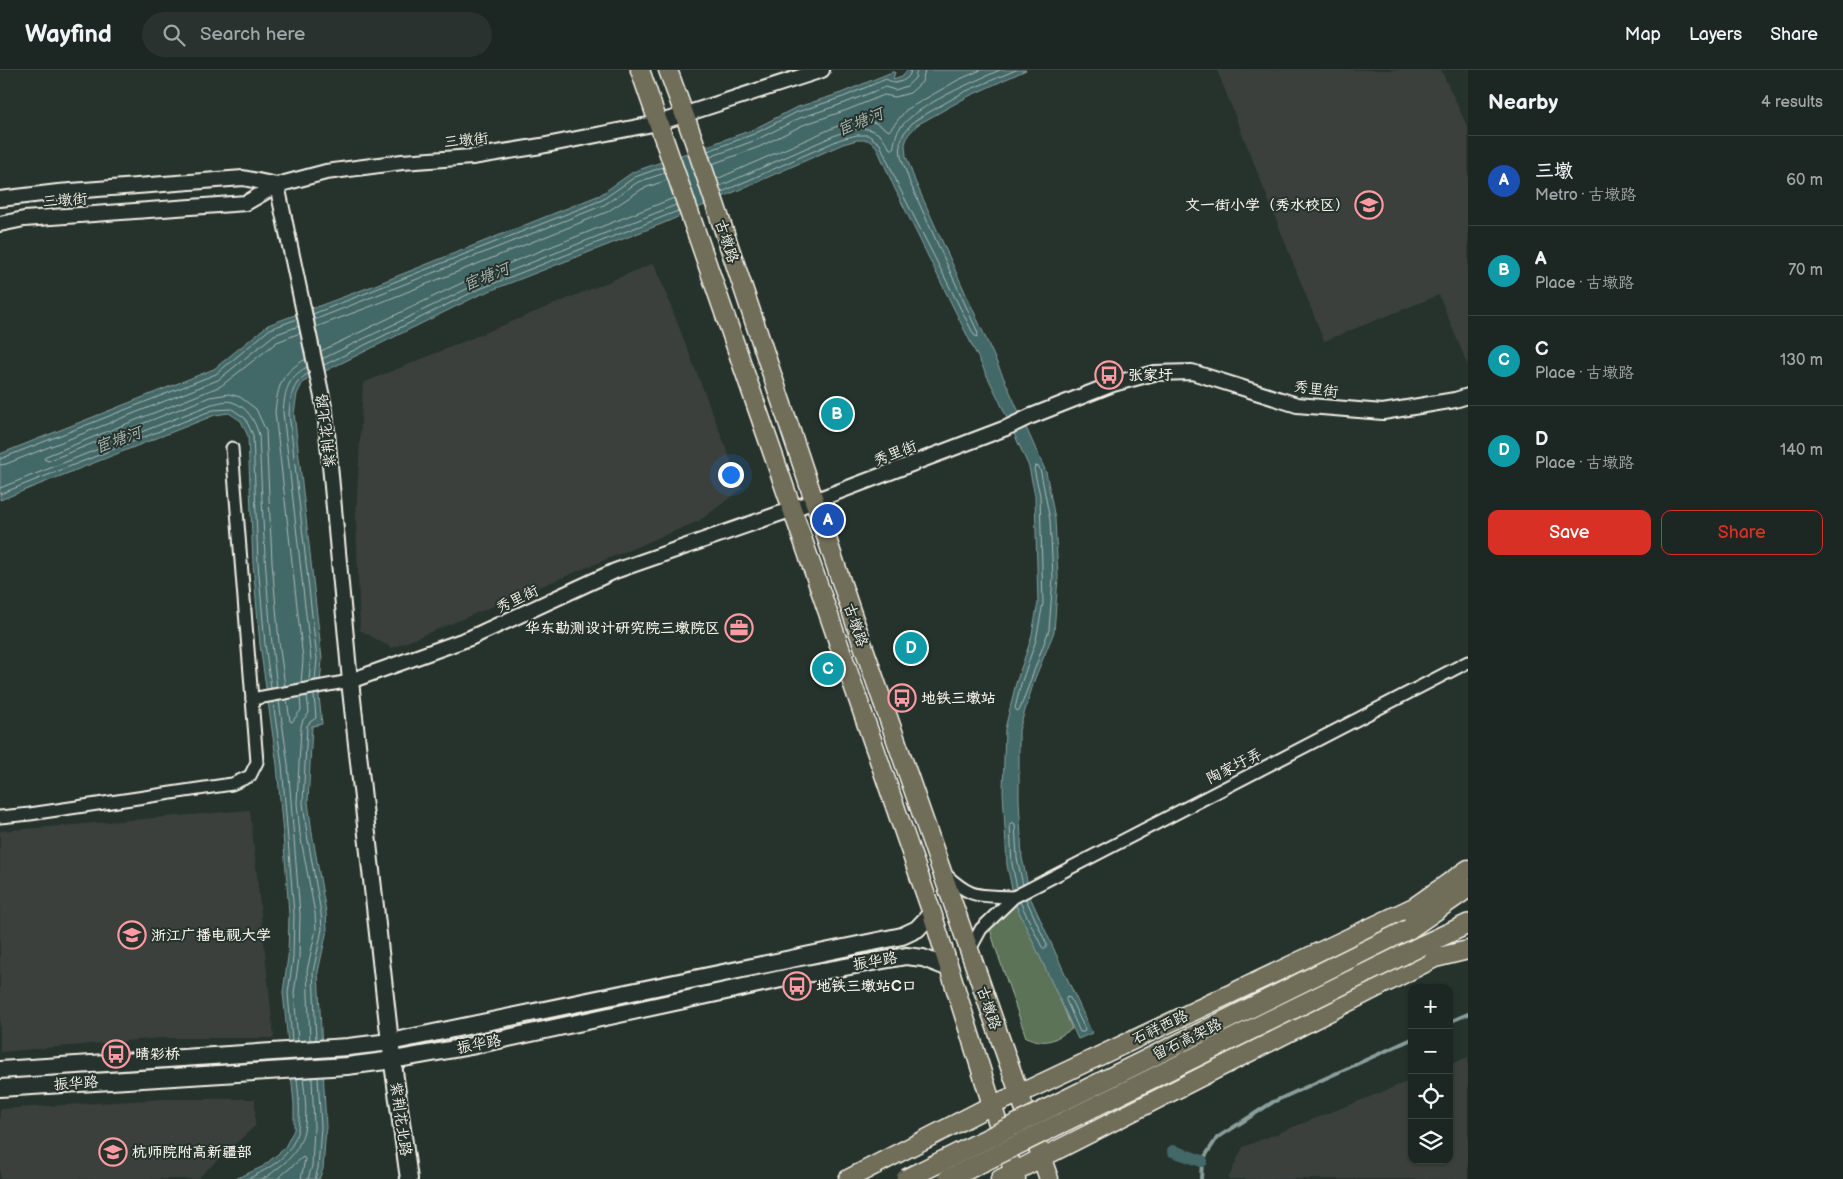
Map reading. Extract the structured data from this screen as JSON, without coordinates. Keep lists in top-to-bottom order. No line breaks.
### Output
{"streets":{"highway":["留石高架路"],"main road":["古墩路","紫荆花北路","振华路","石祥西路"],"street":["三墩街","秀里街","陶家圩弄"]},"crossings":[["三墩街","古墩路"],["三墩街","紫荆花北路"],["古墩路","秀里街"],["古墩路","陶家圩弄"],["古墩路","振华路"],["古墩路","石祥西路"],["秀里街","紫荆花北路"],["紫荆花北路","振华路"]],"water":["宦塘河"],"places":{"school or university":["文一街小学（秀水校区）","浙江广播电视大学","杭师院附高新疆部"],"bus stop":["张家圩","地铁三墩站","地铁三墩站C口","晴彩桥"],"office":["华东勘测设计研究院三墩院区"]},"page":{"header":"Wayfind","search":"Search here","nav":["Map","Layers","Share"],"heading":["Nearby","4 results"],"list":[{"mark":"A","name":"三墩","note":"Metro · 古墩路","value":"60 m"},{"mark":"B","name":"A","note":"Place · 古墩路","value":"70 m"},{"mark":"C","name":"C","note":"Place · 古墩路","value":"130 m"},{"mark":"D","name":"D","note":"Place · 古墩路","value":"140 m"}],"pins":["B","A","D","C"],"buttons":["Save","Share"],"map_buttons":["+","−"]}}
